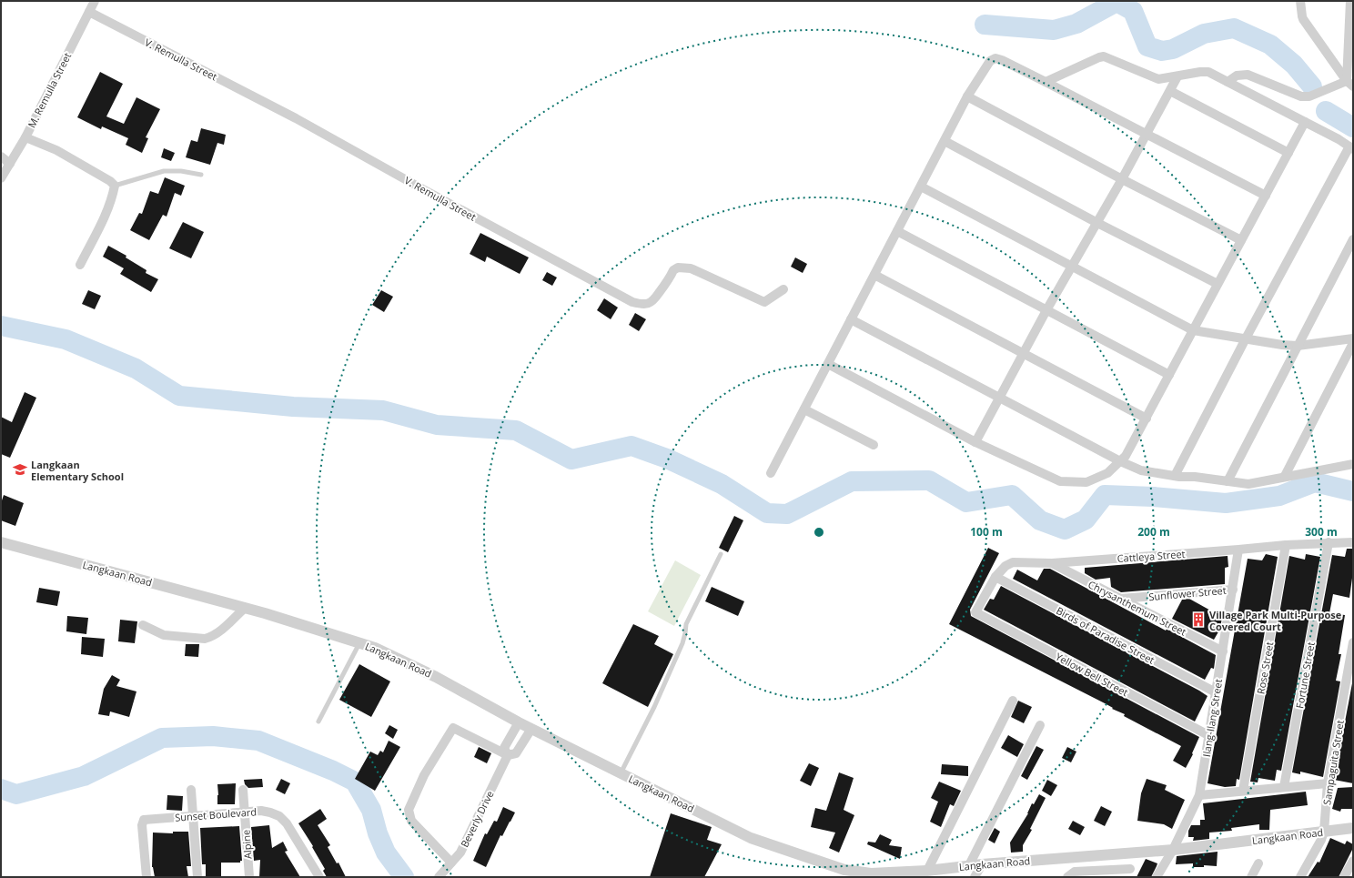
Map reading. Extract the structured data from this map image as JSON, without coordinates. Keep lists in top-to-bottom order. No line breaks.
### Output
{"streets":{"street":["V. Remulla Street","M. Remulla Street","Cattleya Street","Langkaan Road","Sunflower Street","Chrysanthemum Street","Birds of Paradise Street","Rose Street","Yellow Bell Street","Fortune Street","Ilang-Ilang Street","Sampaguita Street","Sunset Boulevard","Beverly Drive","Alpine"]},"crossings":[["V. Remulla Street","M. Remulla Street"],["Cattleya Street","Chrysanthemum Street"],["Cattleya Street","Birds of Paradise Street"],["Cattleya Street","Rose Street"],["Cattleya Street","Yellow Bell Street"],["Cattleya Street","Fortune Street"],["Cattleya Street","Ilang-Ilang Street"],["Langkaan Road","Ilang-Ilang Street"],["Langkaan Road","Sampaguita Street"],["Langkaan Road","Beverly Drive"],["Sunflower Street","Chrysanthemum Street"],["Sunflower Street","Ilang-Ilang Street"],["Chrysanthemum Street","Ilang-Ilang Street"],["Birds of Paradise Street","Ilang-Ilang Street"],["Yellow Bell Street","Ilang-Ilang Street"],["Sunset Boulevard","Alpine"]],"places":{"school or university":["Langkaan Elementary School"],"building":["Village Park Multi-Purpose Covered Court"]},"rings":["100 m","200 m","300 m"]}
